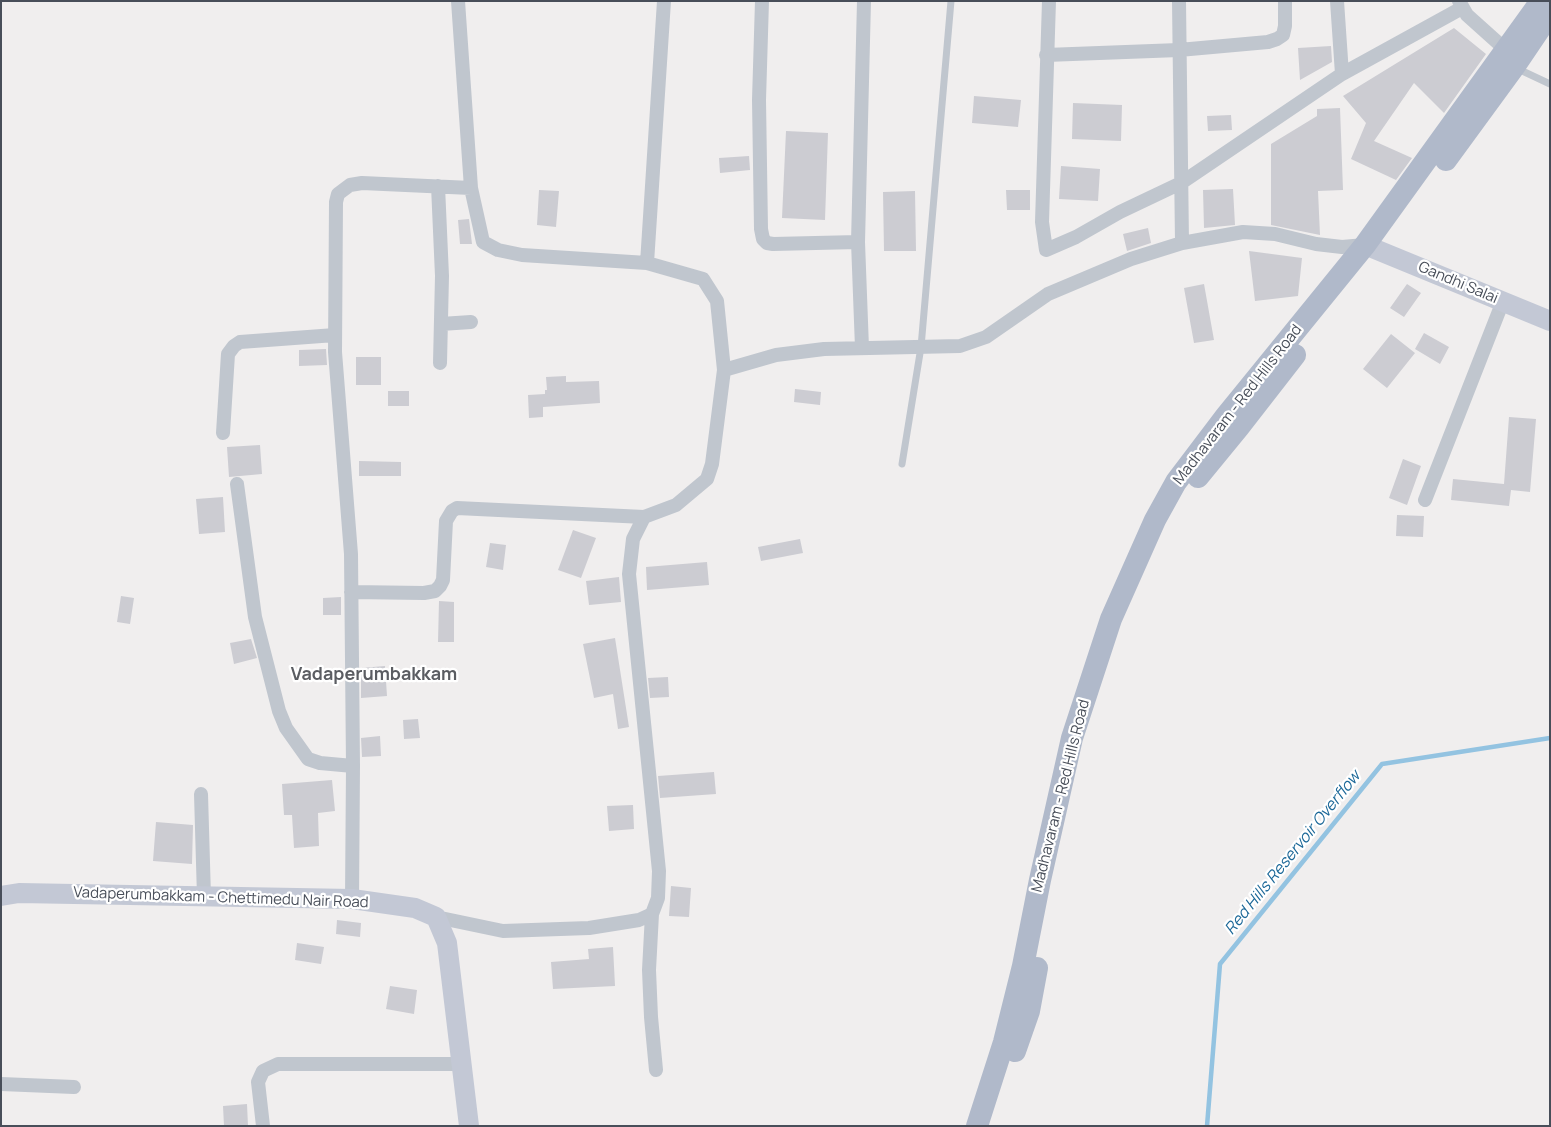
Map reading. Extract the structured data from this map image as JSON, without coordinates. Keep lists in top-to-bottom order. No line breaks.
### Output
{"streets":{"main road":["Madhavaram - Red Hills Road"],"street":["Gandhi Salai","Vadaperumbakkam - Chettimedu Nair Road"]},"crossings":[["Gandhi Salai","Madhavaram - Red Hills Road"]],"districts":["Vadaperumbakkam"],"water":["Red Hills Reservoir Overflow"]}
